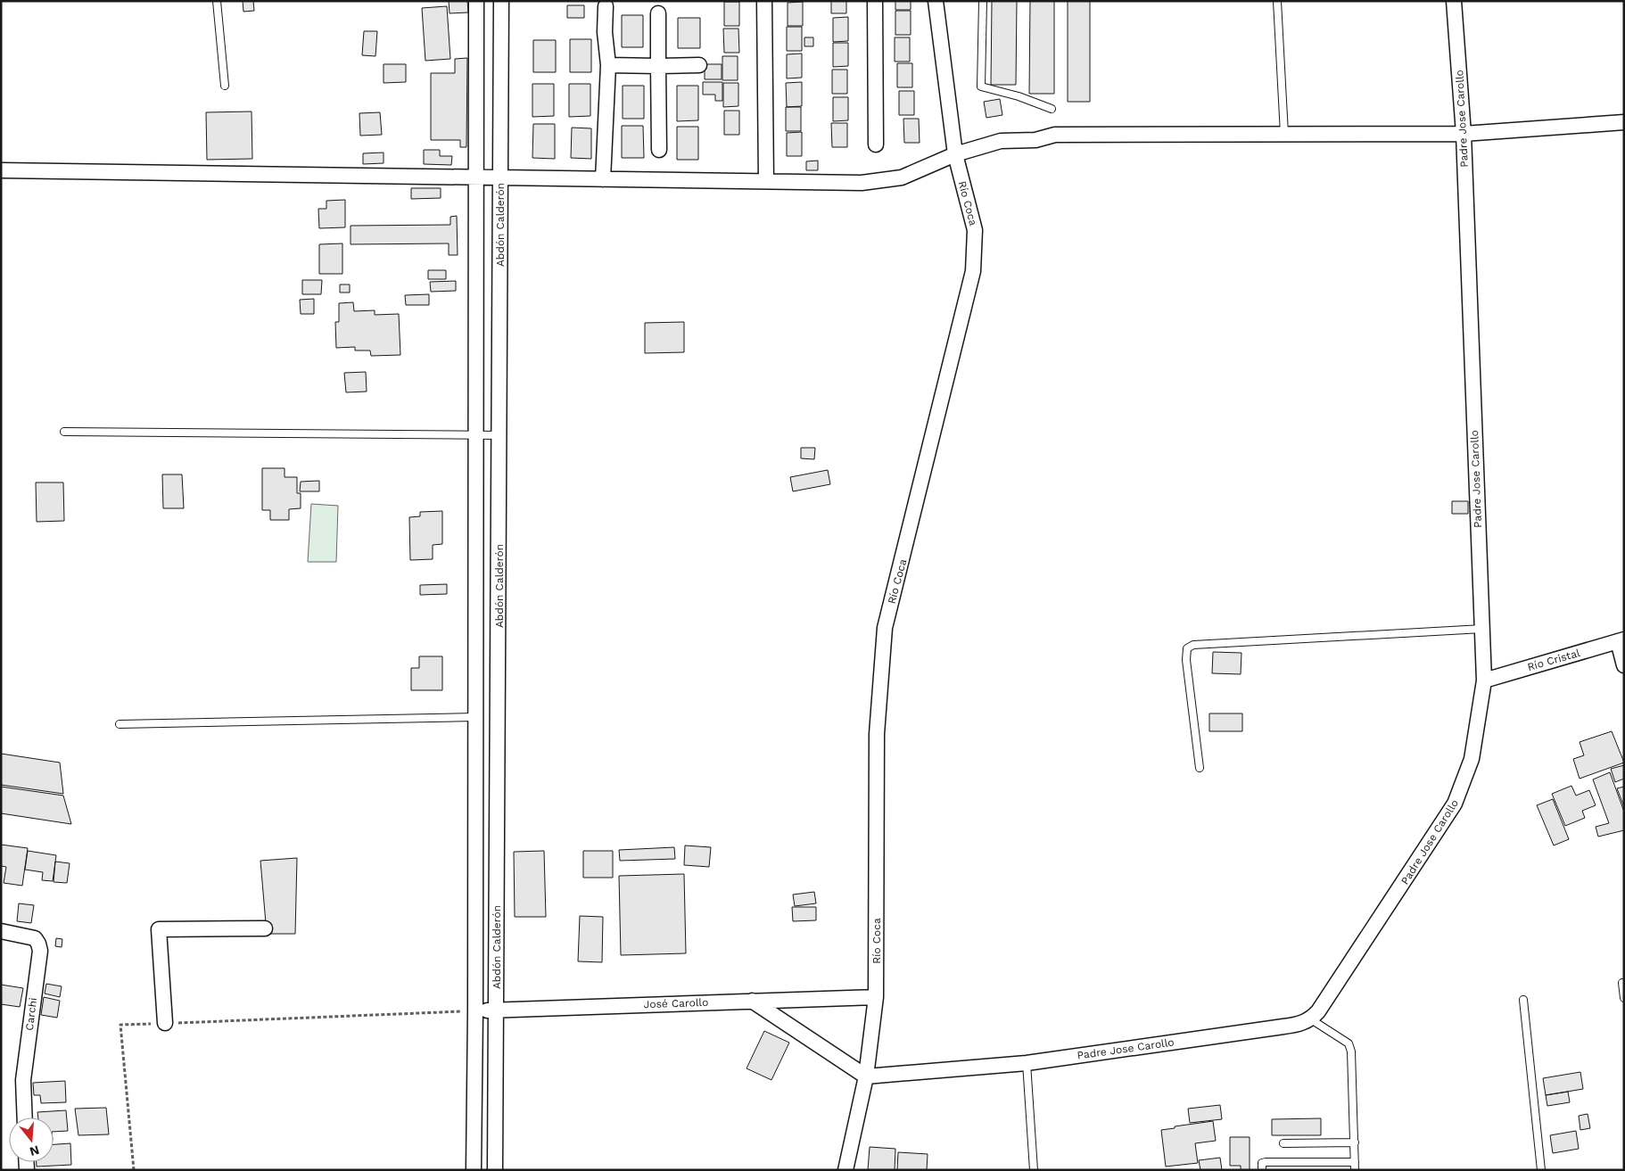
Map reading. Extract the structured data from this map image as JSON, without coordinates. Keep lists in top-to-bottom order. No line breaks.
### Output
{"streets":{"street":["Padre Jose Carollo","Río Coca","Abdón Calderón","Río Cristal","José Carollo","Carchi"]},"crossings":[["Padre Jose Carollo","Río Coca"],["Padre Jose Carollo","Río Cristal"],["Río Coca","José Carollo"],["Abdón Calderón","José Carollo"]],"north":"bottom"}
